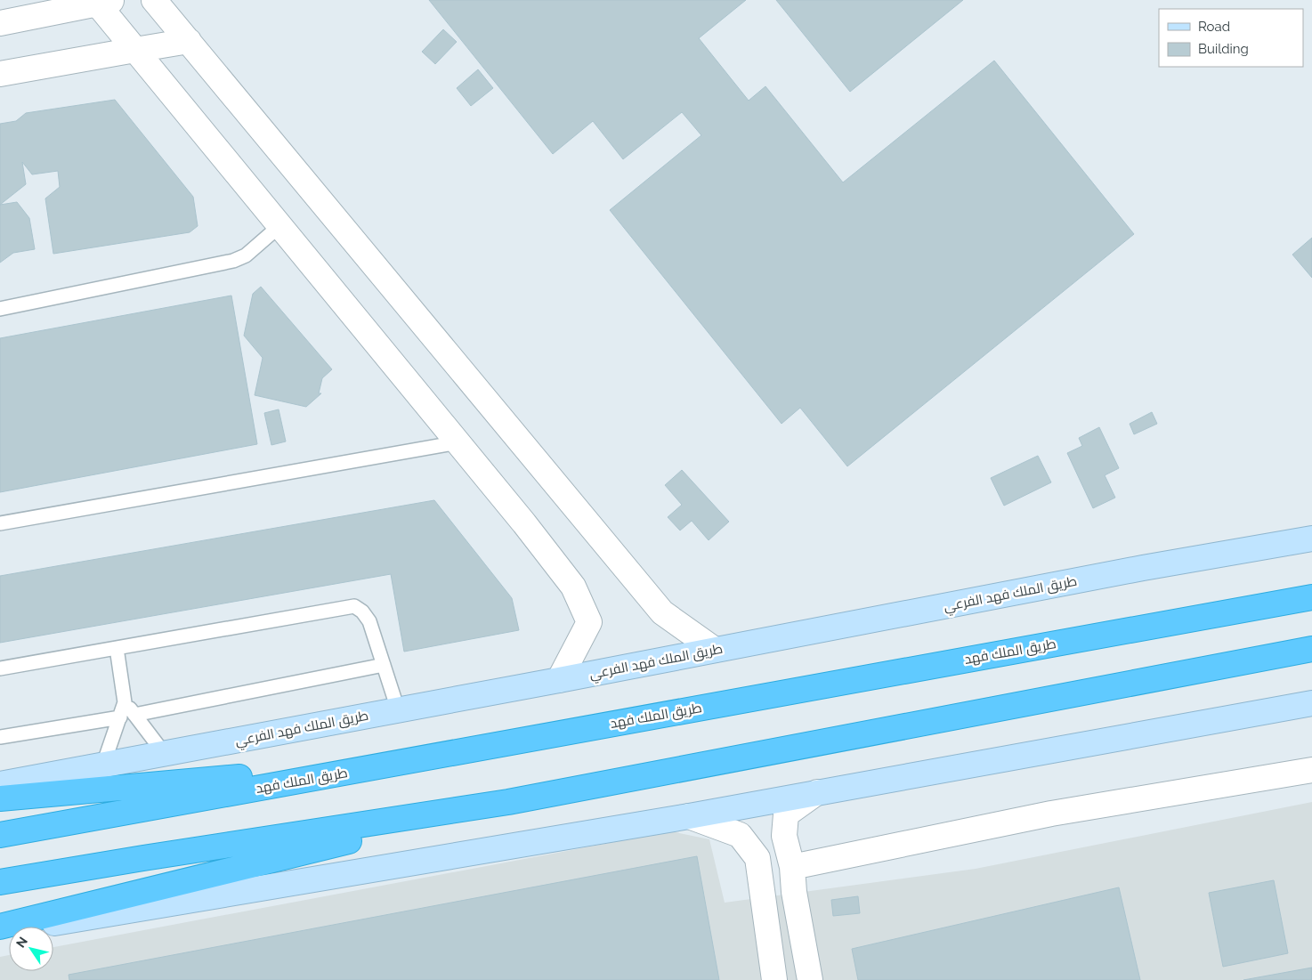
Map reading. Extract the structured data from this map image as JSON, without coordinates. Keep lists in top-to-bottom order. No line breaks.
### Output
{"streets":{"highway":["طريق الملك فهد"],"main road":["طريق الملك فهد الفرعي"]},"legend":["Road","Building"],"north":"top left"}
